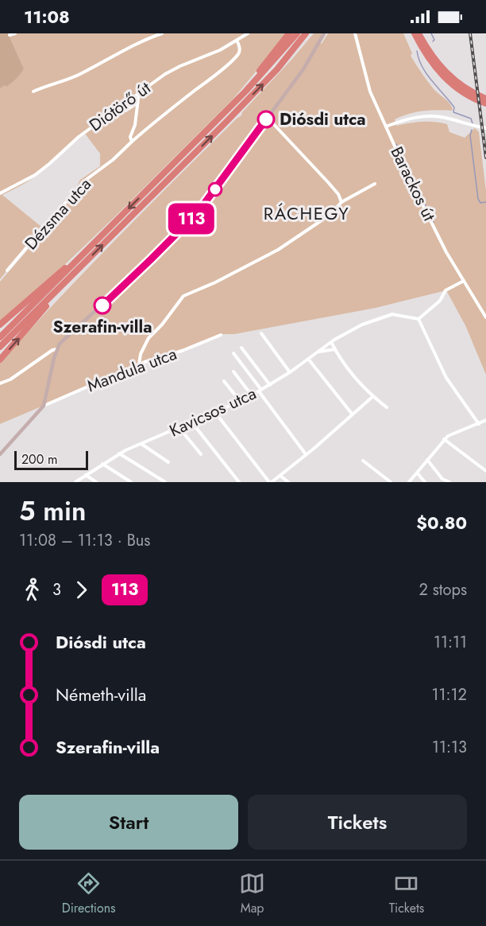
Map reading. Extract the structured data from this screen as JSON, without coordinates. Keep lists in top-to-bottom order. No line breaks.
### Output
{"streets":{"street":["Diótörő út","Barackos út","Dézsma utca","Mandula utca","Kavicsos utca"]},"crossings":[["Diótörő út","Dézsma utca"]],"districts":["RÁCHEGY"],"places":["Diósdi utca","Szerafin-villa"],"lines":["bus line 113"],"scale_bar":"200 m","page":{"status":"11:08","on_map":"113","scale":"200 m","heading":["5 min","11:08 – 11:13 · Bus","$0.80"],"legs":["3","113","2 stops"],"list":[{"name":"Diósdi utca","value":"11:11"},{"name":"Németh-villa","value":"11:12"},{"name":"Szerafin-villa","value":"11:13"}],"buttons":["Start","Tickets"],"tabs":["Directions","Map","Tickets"]}}
